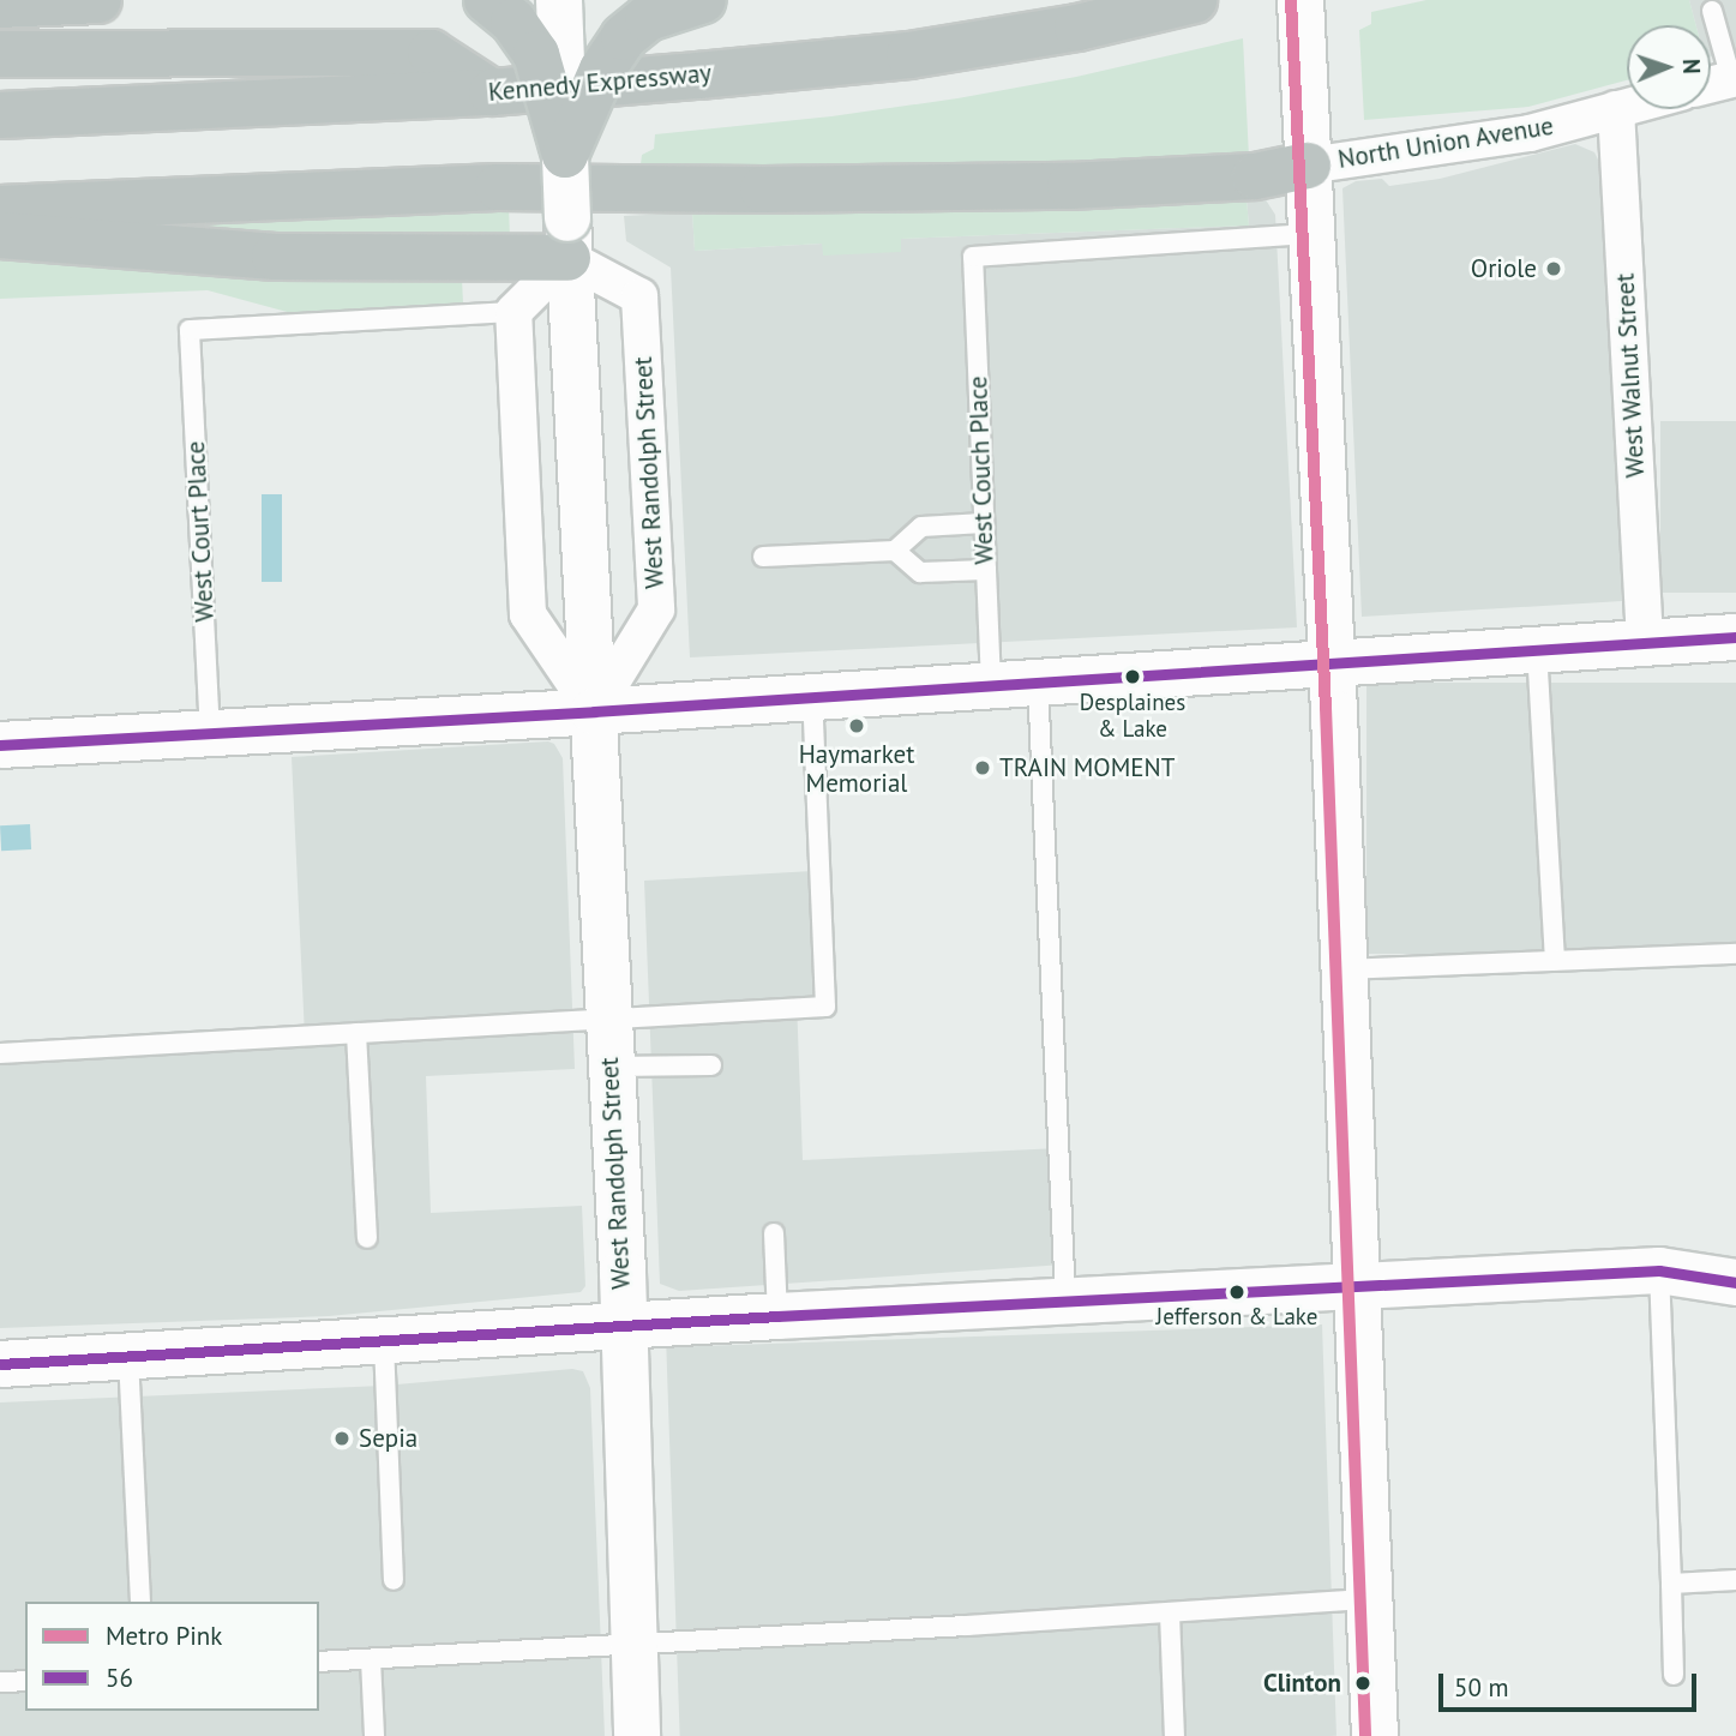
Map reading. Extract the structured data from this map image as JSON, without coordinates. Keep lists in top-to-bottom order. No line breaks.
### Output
{"streets":{"highway":["Kennedy Expressway"],"main road":["West Randolph Street"],"street":["North Union Avenue","West Walnut Street"],"lane":["West Couch Place","West Court Place"]},"crossings":[["North Union Avenue","West Walnut Street"]],"places":["Oriole","Desplaines & Lake","Haymarket Memorial","TRAIN MOMENT","Jefferson & Lake","Sepia","Clinton"],"lines":["metro line Pink","transit line 56"],"legend":["Metro Pink","56"],"scale_bar":"50 m","north":"right"}
